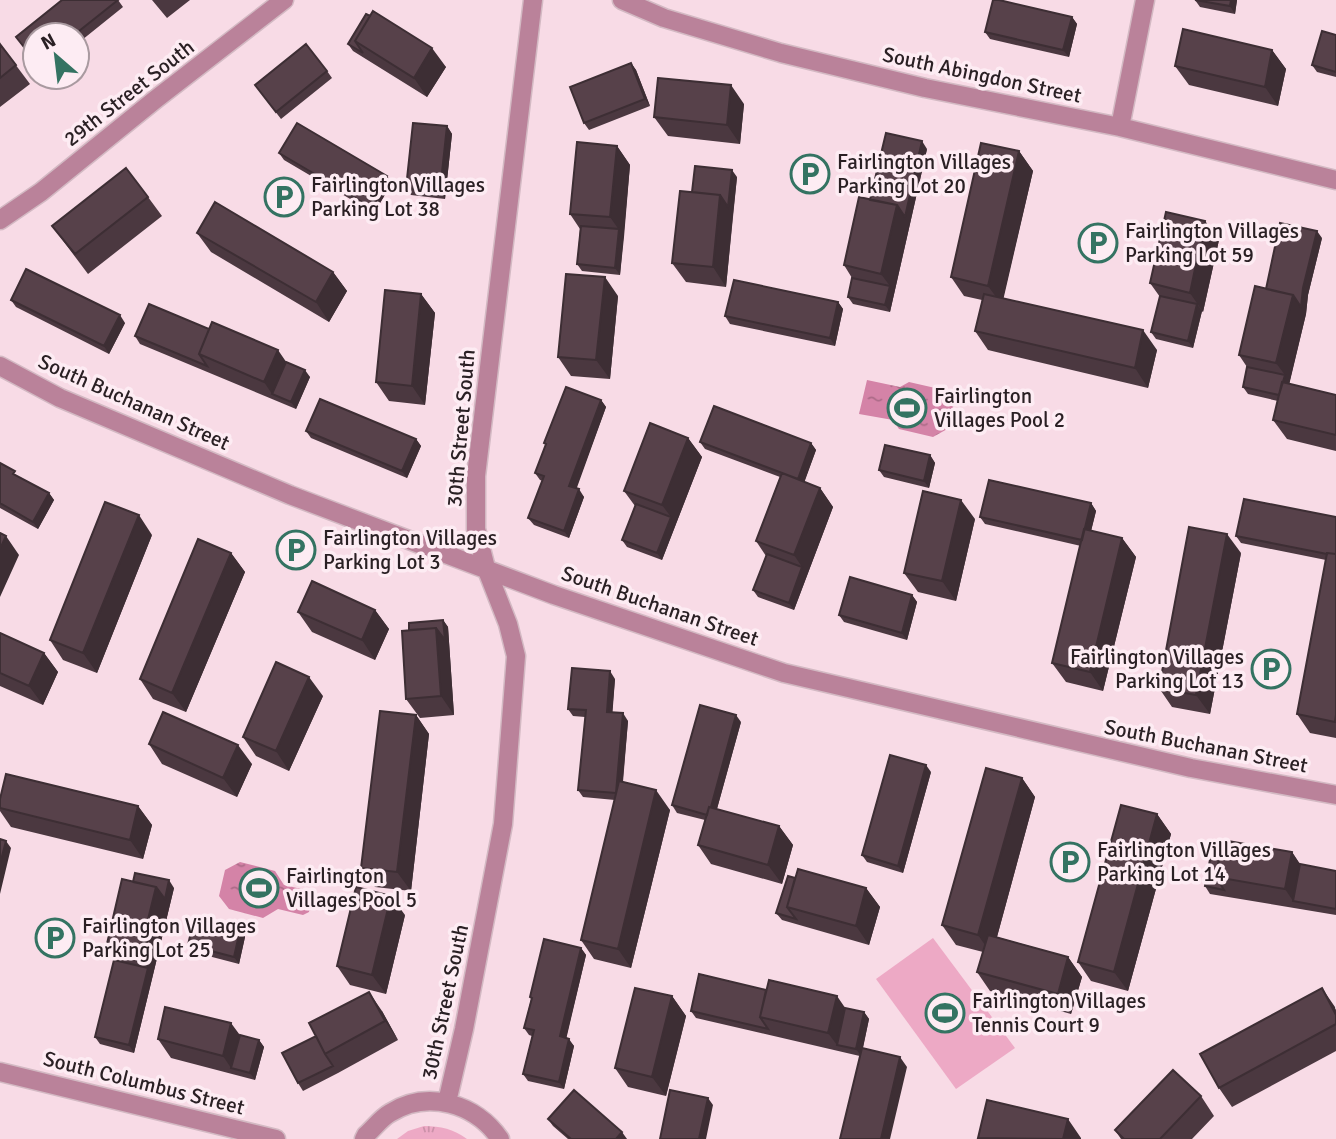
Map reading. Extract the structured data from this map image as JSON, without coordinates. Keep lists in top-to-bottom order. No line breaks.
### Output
{"streets":{"street":["South Abingdon Street","29th Street South","South Buchanan Street","30th Street South","South Columbus Street"]},"crossings":[["South Buchanan Street","30th Street South"]],"places":{"parking":["Fairlington Villages Parking Lot 20","Fairlington Villages Parking Lot 38","Fairlington Villages Parking Lot 59","Fairlington Villages Parking Lot 3","Fairlington Villages Parking Lot 13","Fairlington Villages Parking Lot 14","Fairlington Villages Parking Lot 25"],"sports":["Fairlington Villages Pool 2","Fairlington Villages Pool 5","Fairlington Villages Tennis Court 9"]},"north":"top left"}
